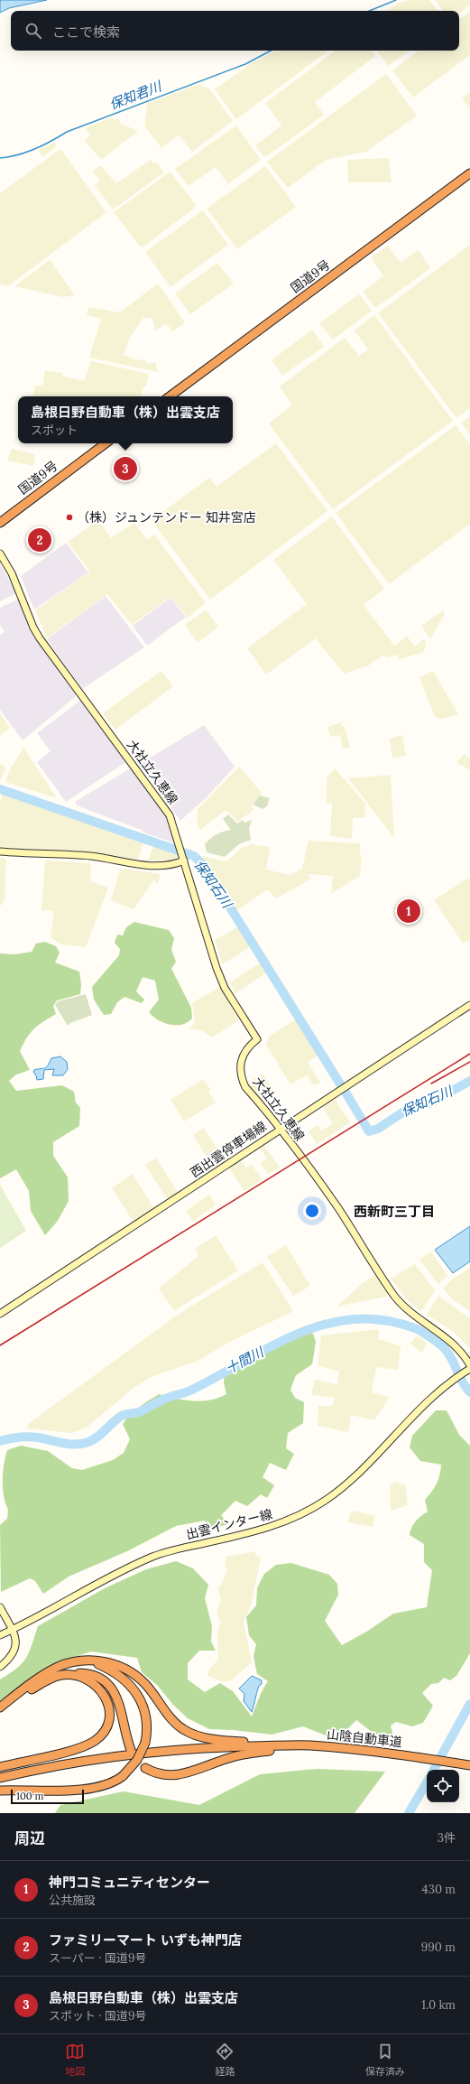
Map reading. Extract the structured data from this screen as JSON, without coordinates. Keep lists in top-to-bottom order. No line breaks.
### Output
{"streets":{"highway":["国道9号","山陰自動車道"],"main road":["大社立久恵線","西出雲停車場線","出雲インター線"]},"crossings":[["大社立久恵線","西出雲停車場線"]],"districts":["西新町三丁目"],"water":["保知君川","保知石川","十間川"],"places":["（株）ジュンテンドー 知井宮店"],"scale_bar":"100 m","page":{"search":"ここで検索","popup":["島根日野自動車（株）出雲支店","スポット"],"pins":["3","2","1"],"scale":"100 m","heading":["周辺","3件"],"list":[{"mark":"1","name":"神門コミュニティセンター","note":"公共施設","value":"430 m"},{"mark":"2","name":"ファミリーマート いずも神門店","note":"スーパー · 国道9号","value":"990 m"},{"mark":"3","name":"島根日野自動車（株）出雲支店","note":"スポット · 国道9号","value":"1.0 km"}],"nav":["地図","経路","保存済み"]}}
